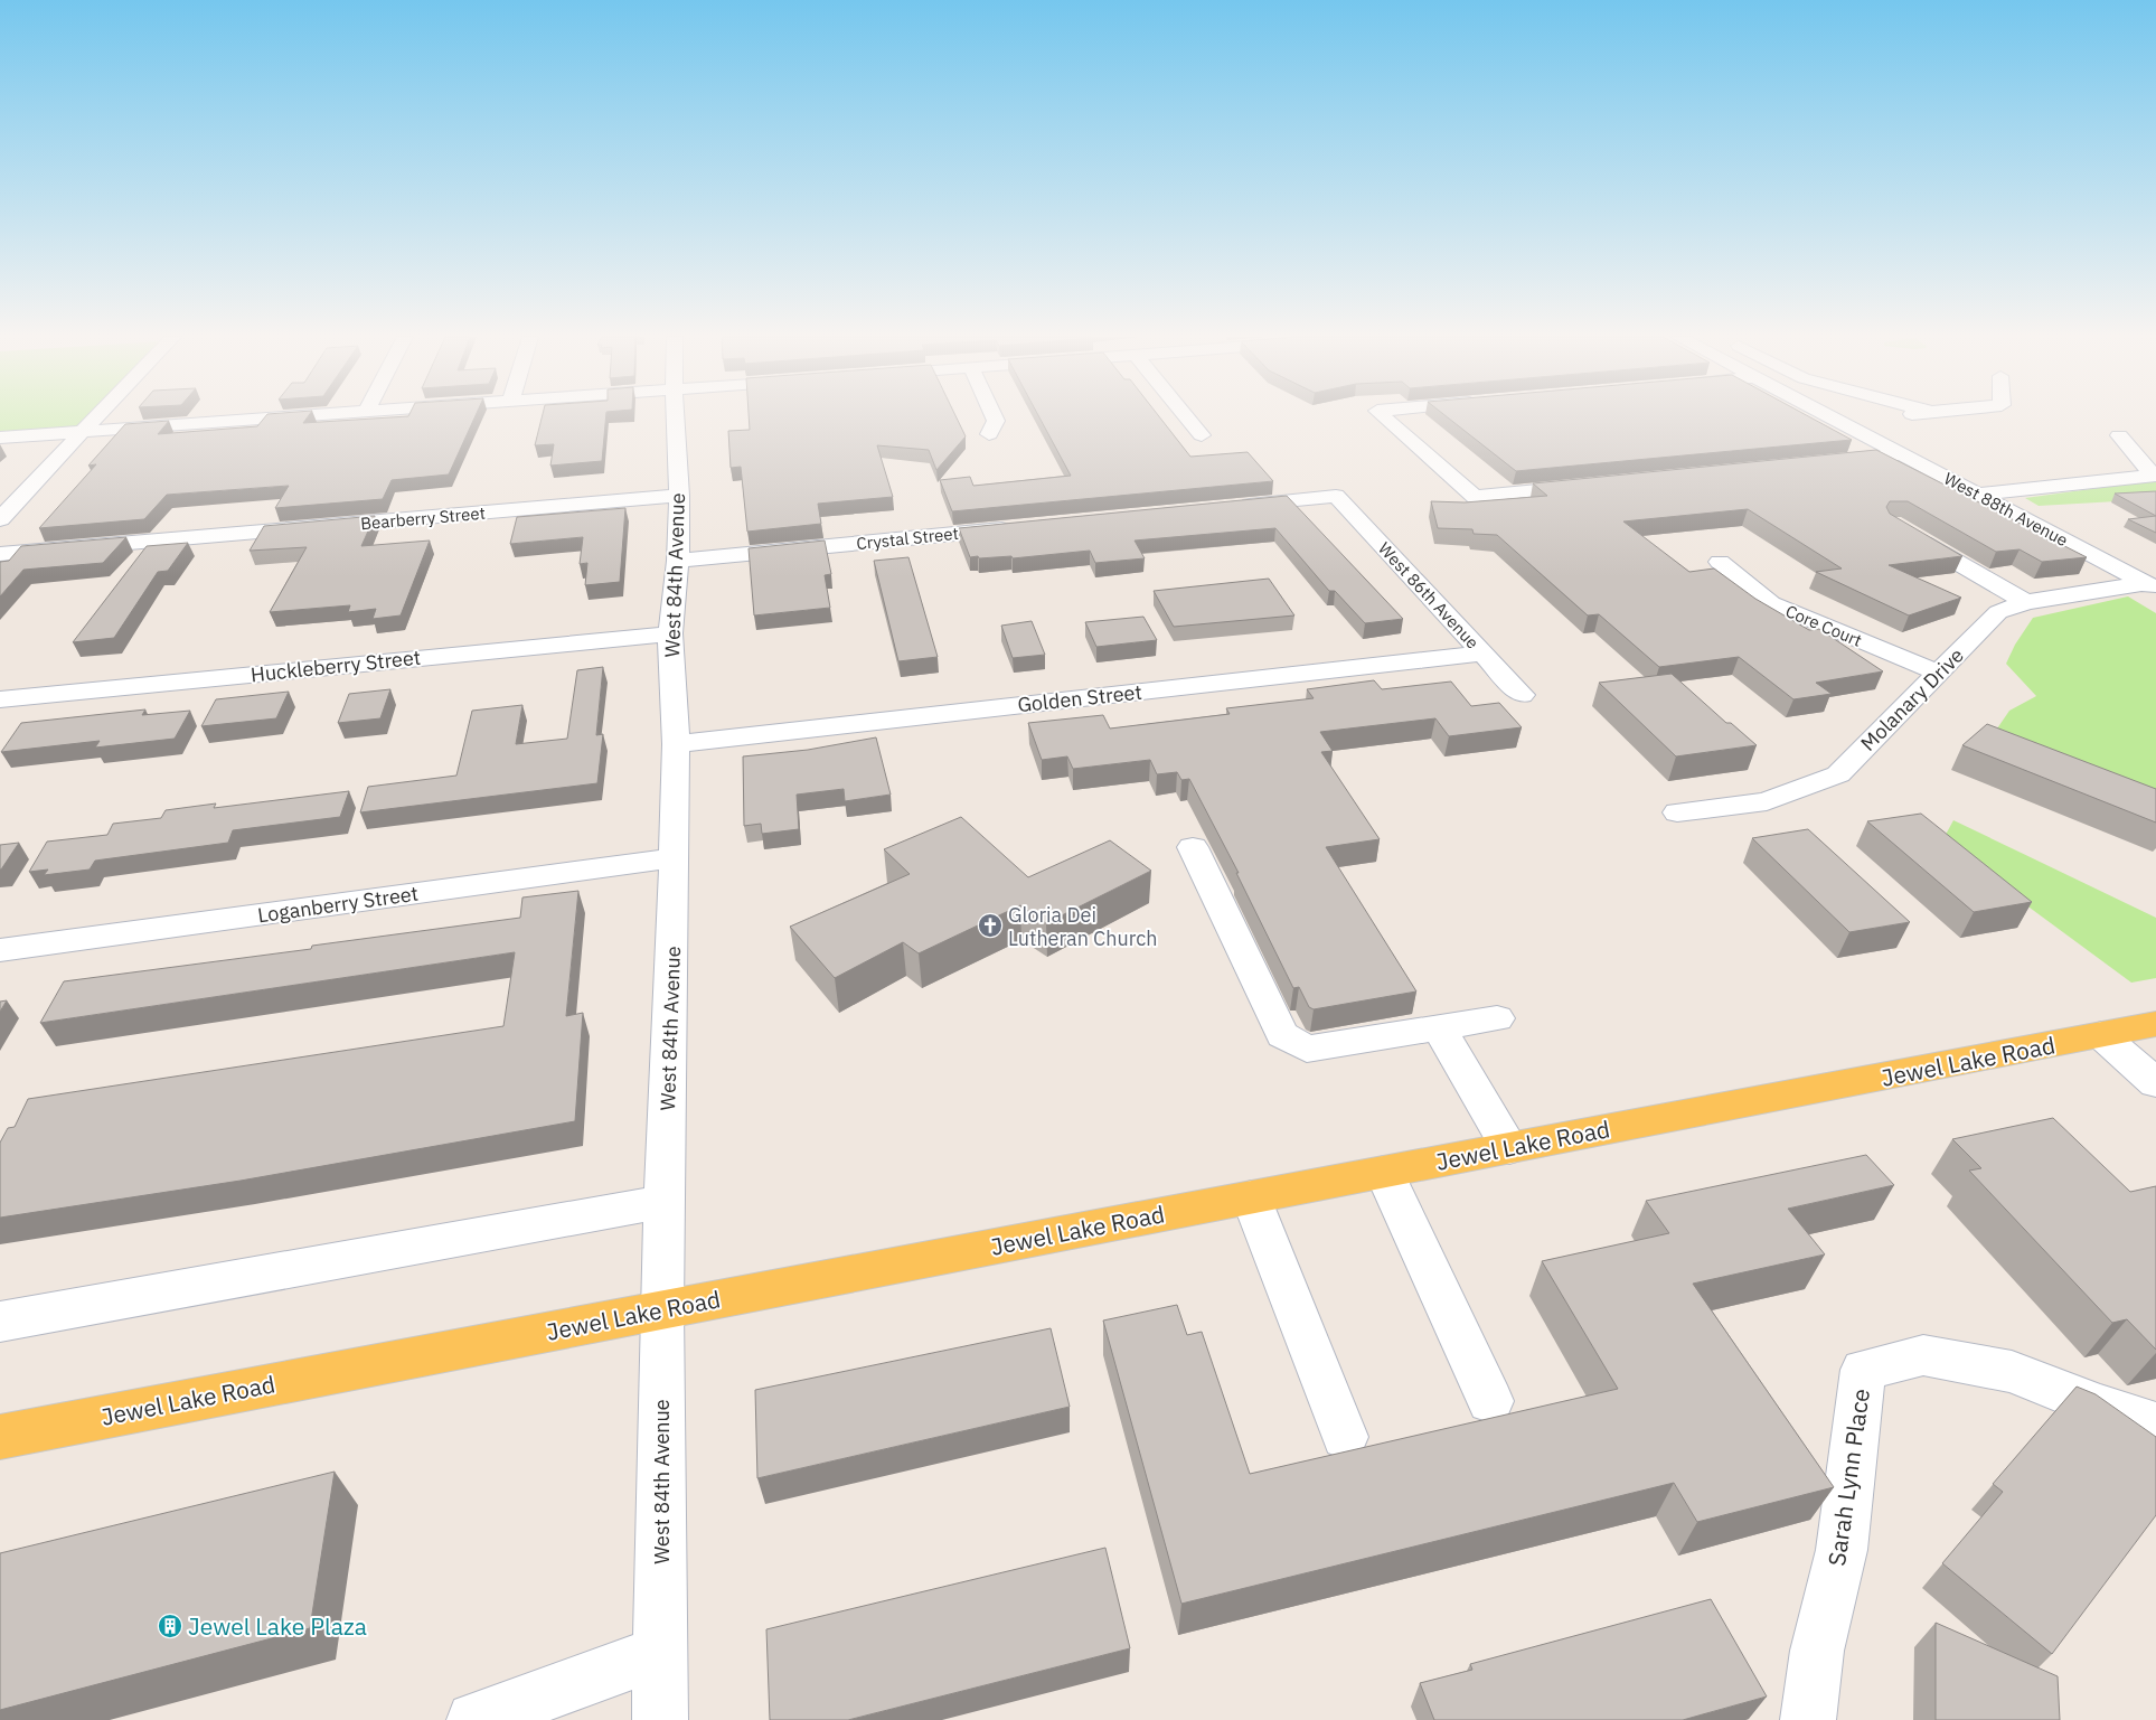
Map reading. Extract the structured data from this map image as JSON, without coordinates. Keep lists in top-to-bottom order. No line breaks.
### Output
{"streets":{"main road":["Jewel Lake Road"],"street":["West 88th Avenue","Bearberry Street","Crystal Street","West 84th Avenue","West 86th Avenue","Core Court","Huckleberry Street","Golden Street","Molanary Drive","Loganberry Street","Sarah Lynn Place"]},"crossings":[["West 88th Avenue","Molanary Drive"],["Bearberry Street","West 84th Avenue"],["Crystal Street","West 84th Avenue"],["West 84th Avenue","Huckleberry Street"],["West 84th Avenue","Golden Street"],["West 84th Avenue","Loganberry Street"],["West 84th Avenue","Jewel Lake Road"],["West 86th Avenue","Golden Street"],["Core Court","Molanary Drive"]],"places":{"church":["Gloria Dei Lutheran Church"],"building":["Jewel Lake Plaza"]}}
